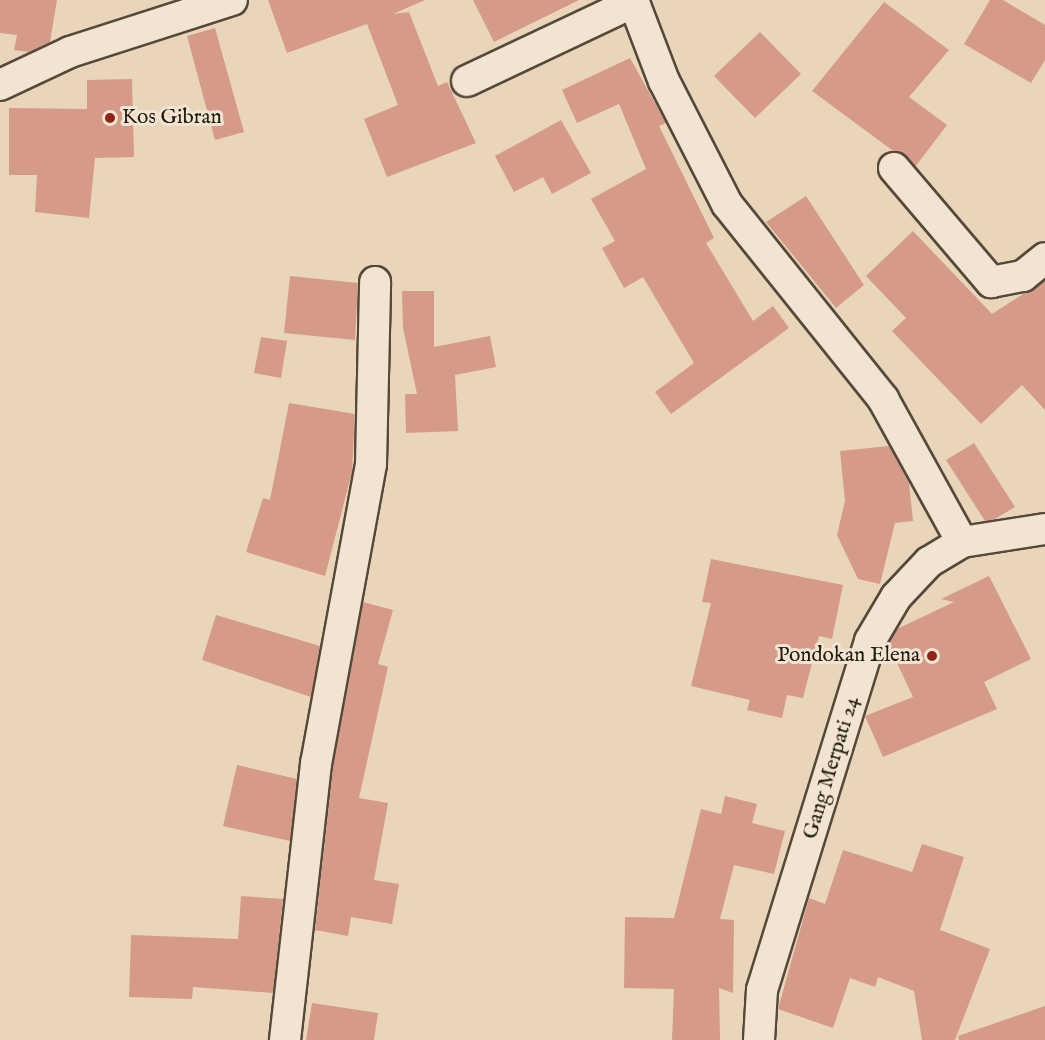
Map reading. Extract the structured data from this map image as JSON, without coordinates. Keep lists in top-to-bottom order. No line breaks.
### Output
{"streets":{"street":["Gang Merpati 24"]},"places":["Kos Gibran","Pondokan Elena"]}
